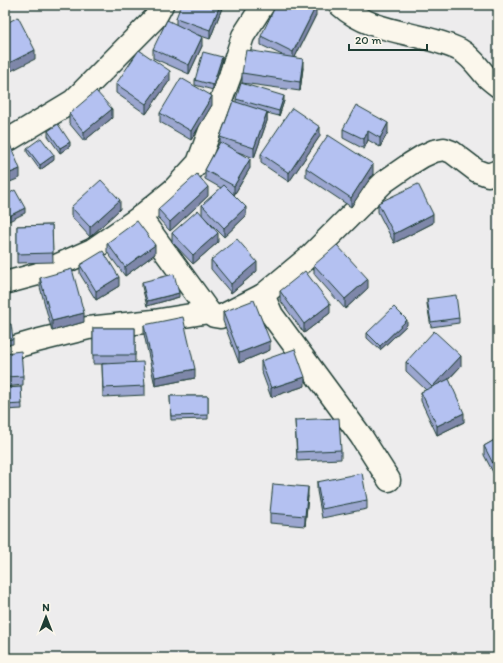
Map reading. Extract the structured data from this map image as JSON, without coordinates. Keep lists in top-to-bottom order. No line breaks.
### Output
{"scale_bar":"20 m","north":"top"}
